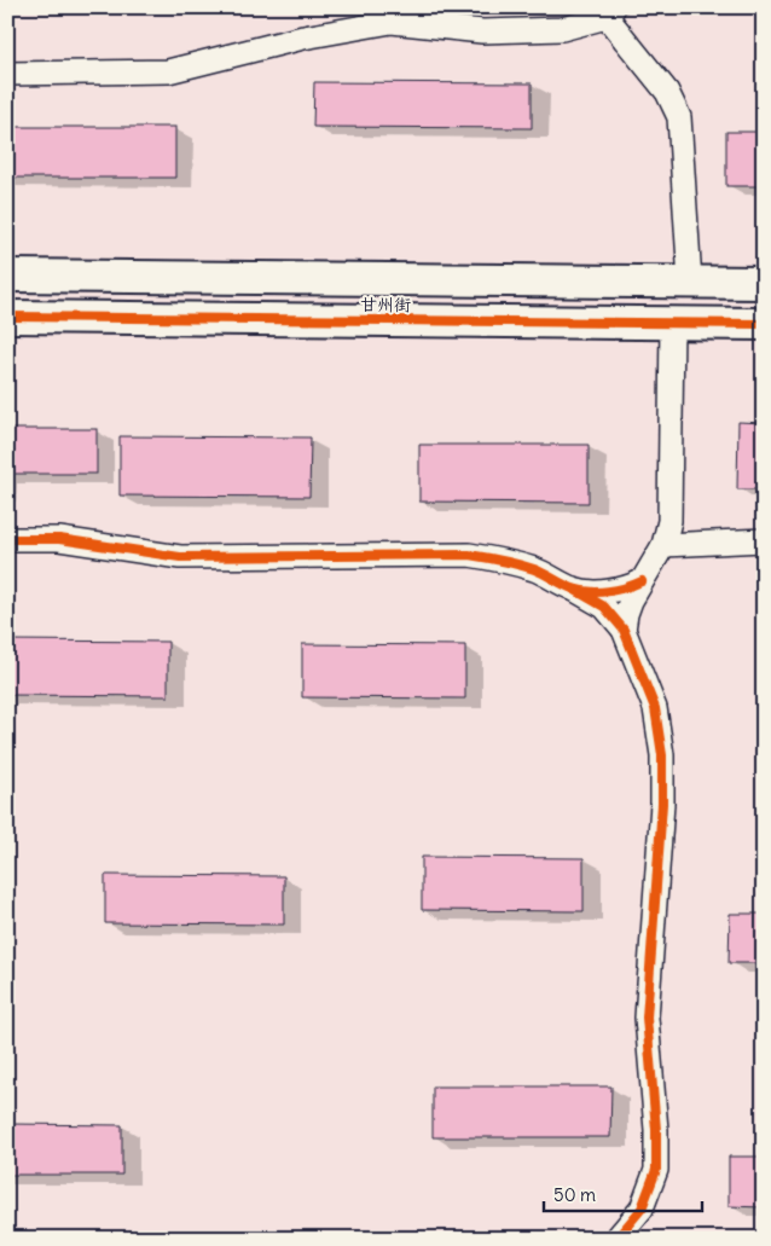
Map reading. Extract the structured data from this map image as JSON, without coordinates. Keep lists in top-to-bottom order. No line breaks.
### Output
{"streets":{"street":["甘州街"]},"scale_bar":"50 m"}
